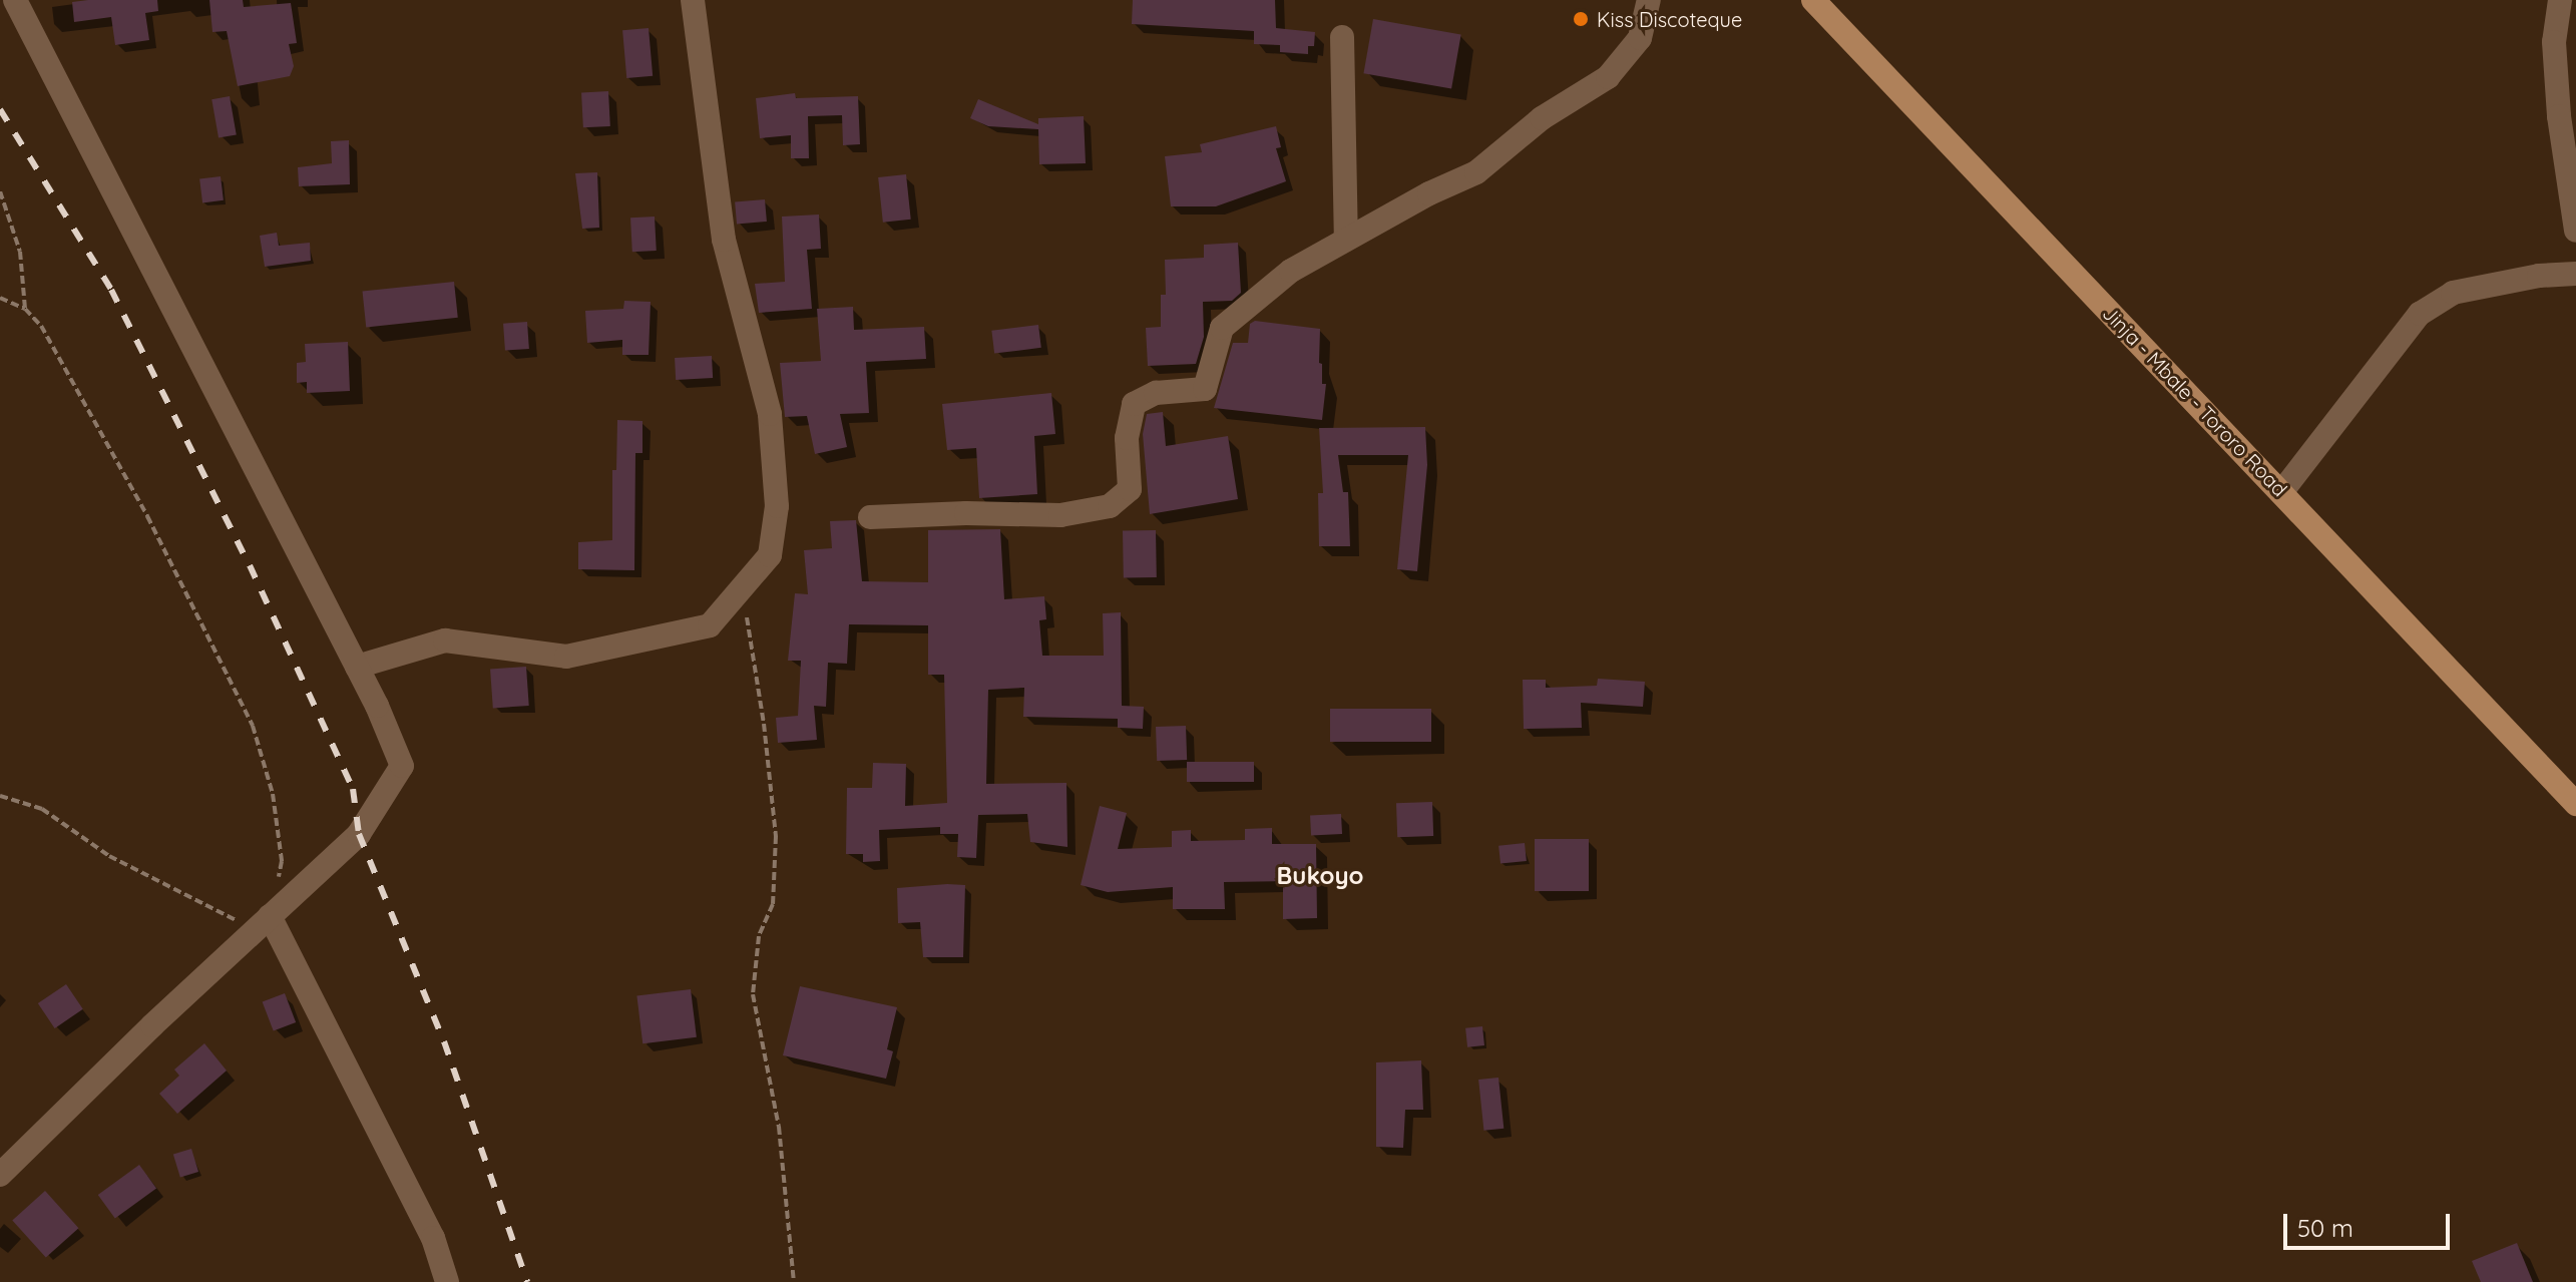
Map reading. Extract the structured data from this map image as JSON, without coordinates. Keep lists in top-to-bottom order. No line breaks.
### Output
{"streets":{"main road":["Jinja - Mbale - Tororo Road"]},"districts":["Bukoyo"],"places":["Kiss Discoteque"],"scale_bar":"50 m"}
